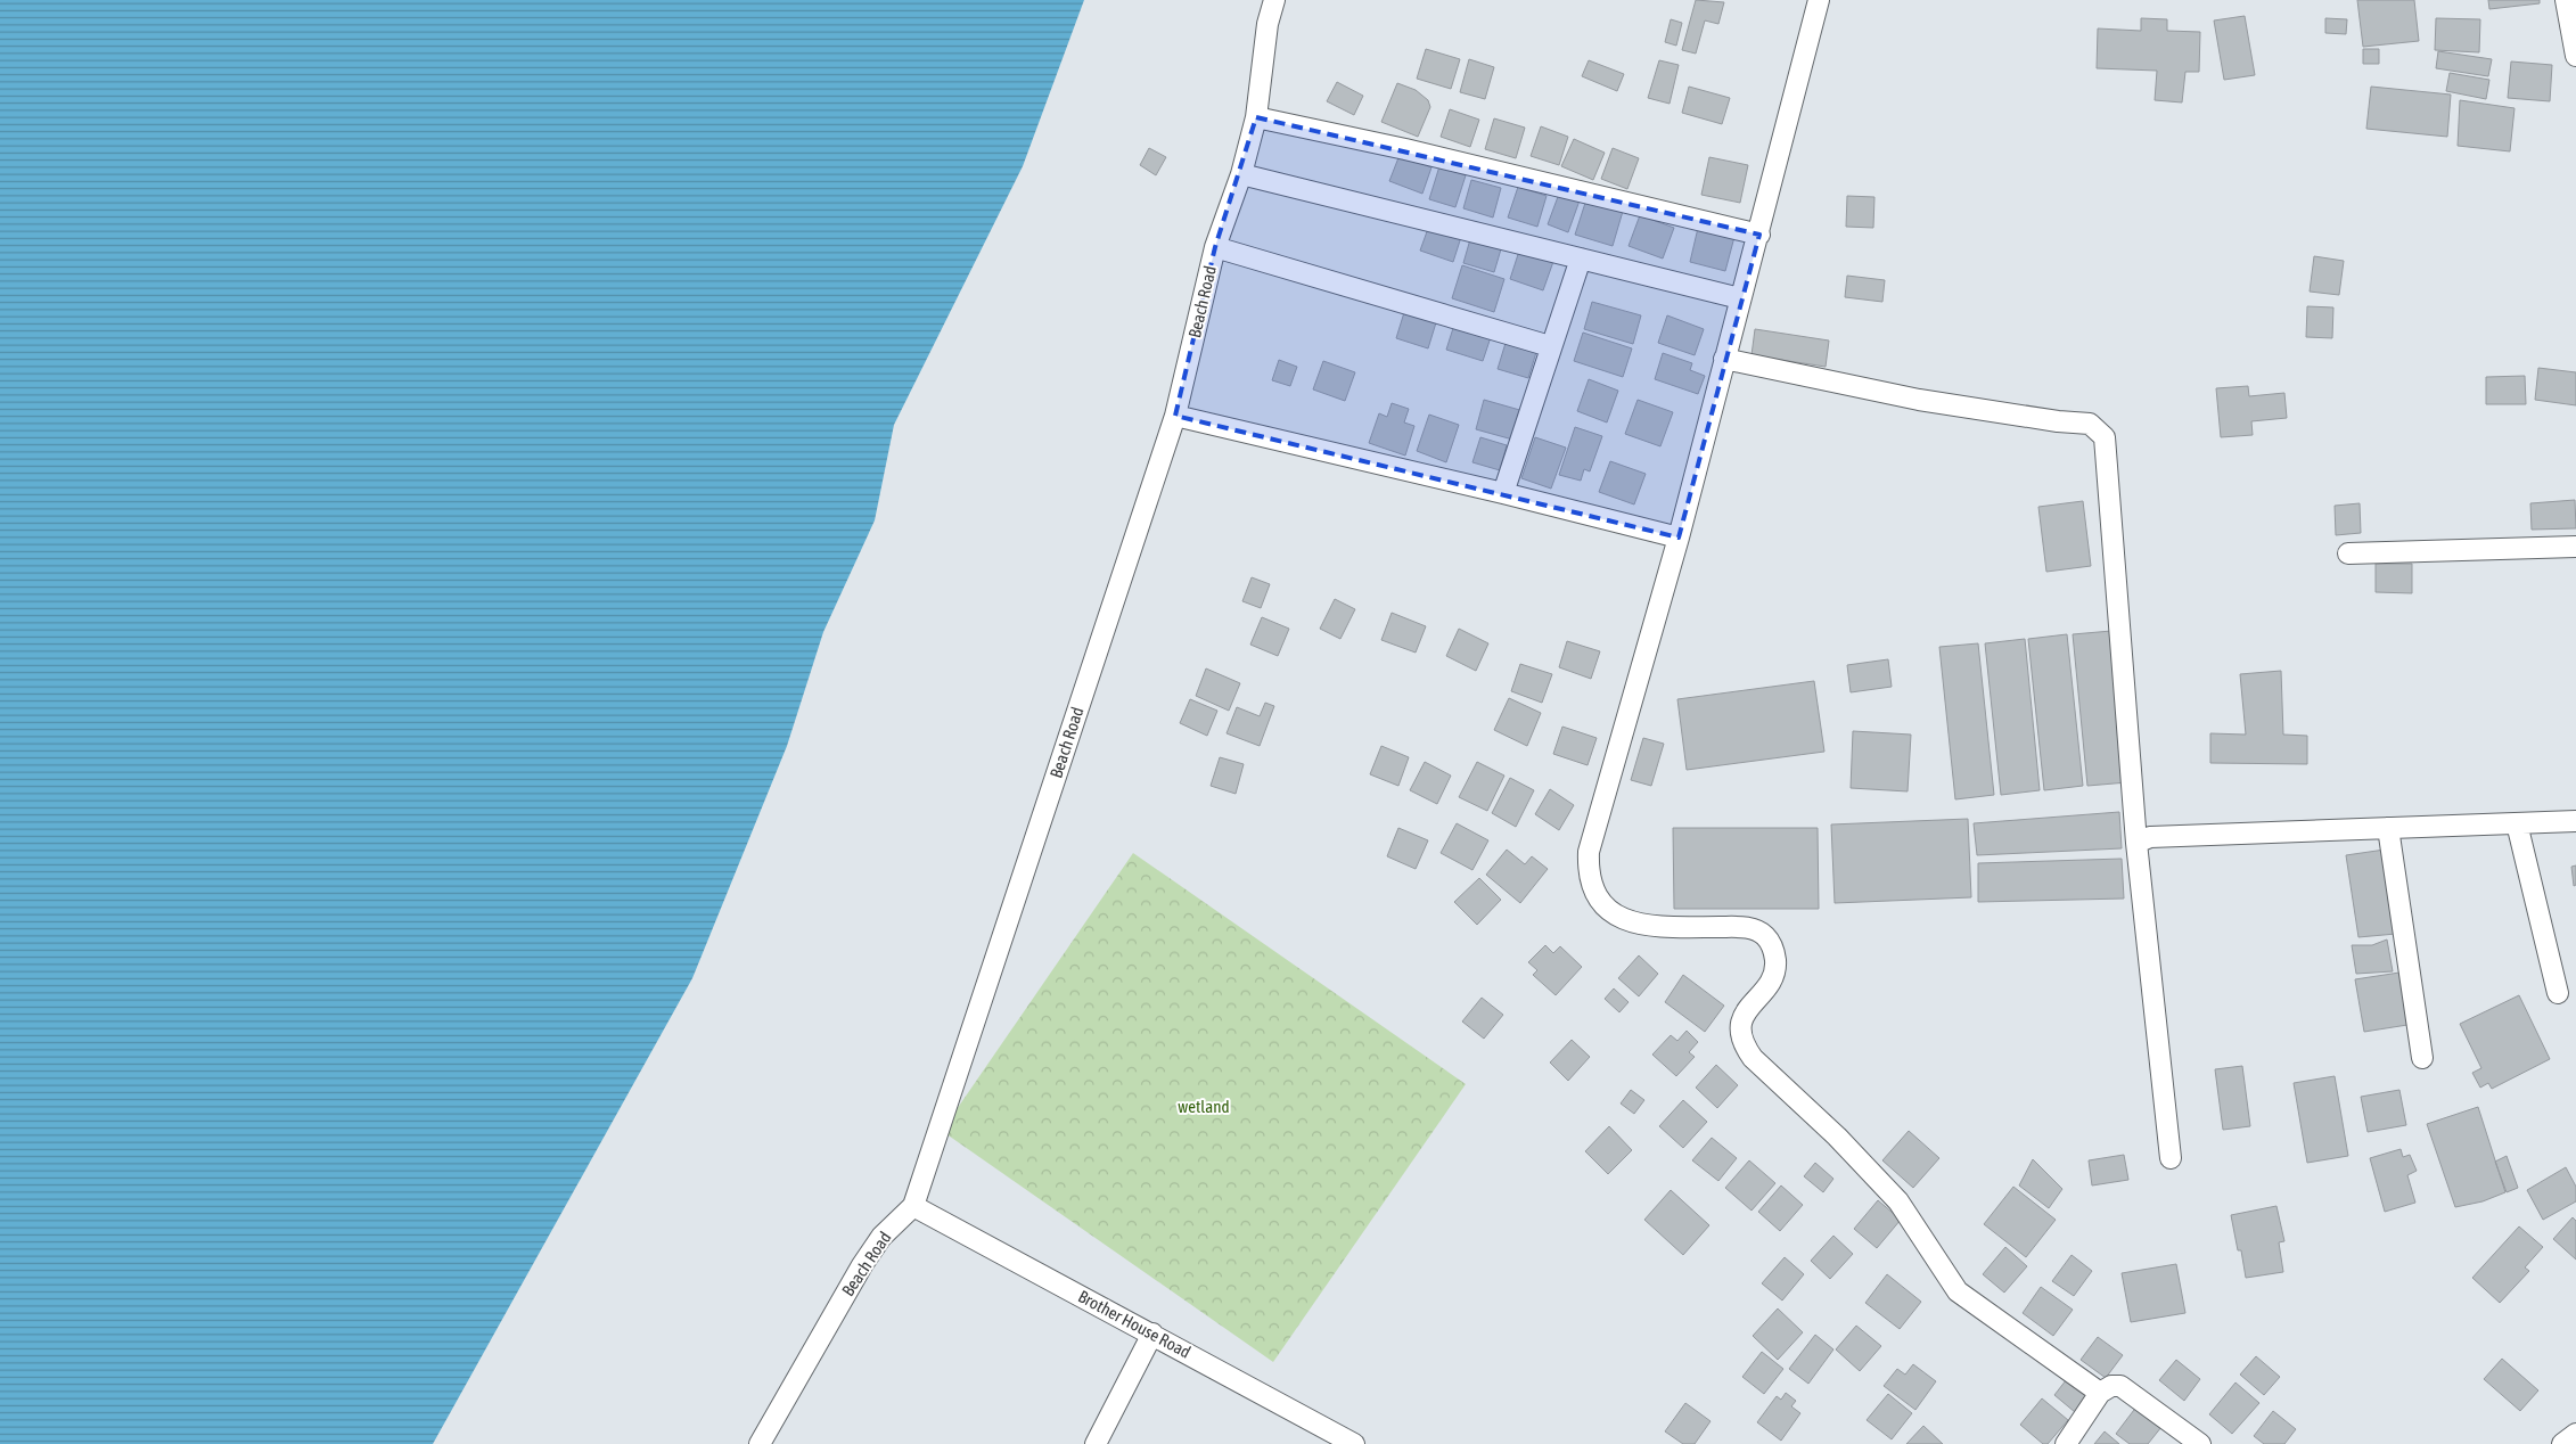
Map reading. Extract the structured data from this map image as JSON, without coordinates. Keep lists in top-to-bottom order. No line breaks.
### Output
{"streets":{"street":["Beach Road","Brother House Road"]},"crossings":[["Beach Road","Brother House Road"]],"parks":["wetland"]}
